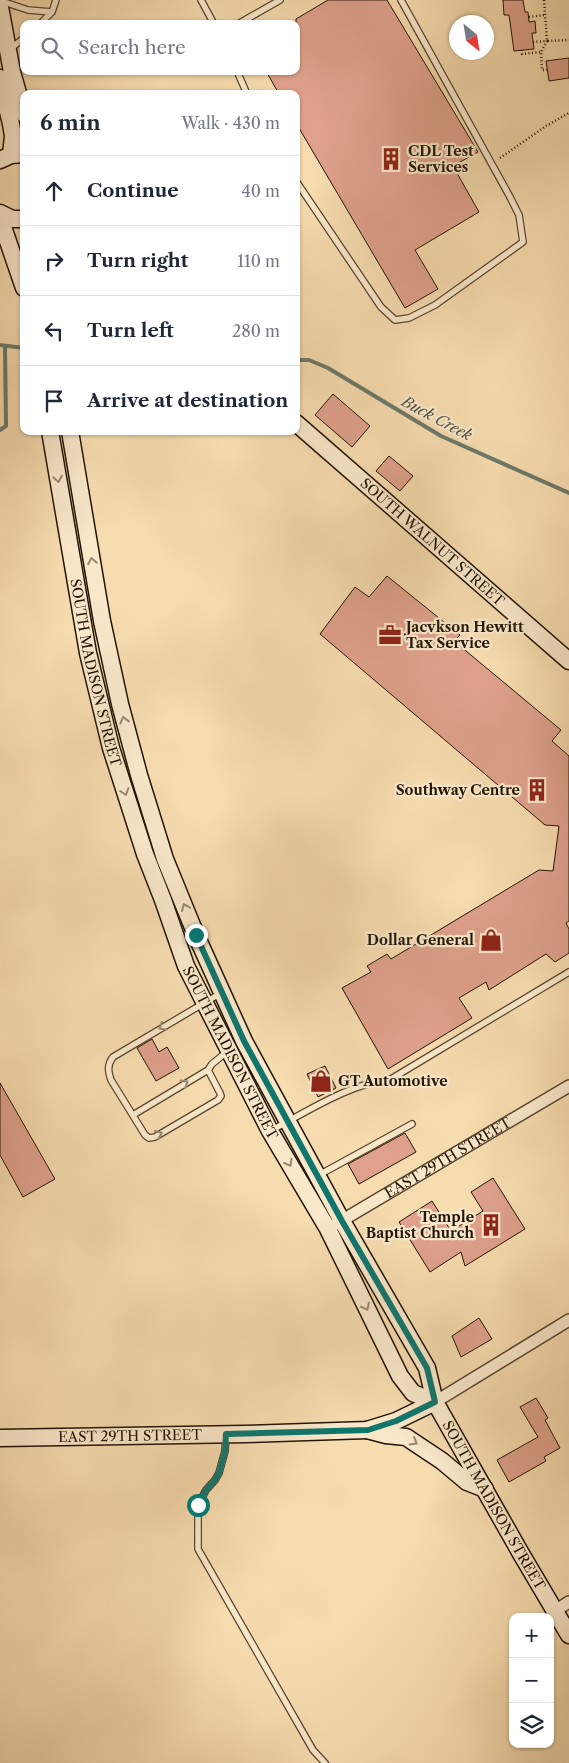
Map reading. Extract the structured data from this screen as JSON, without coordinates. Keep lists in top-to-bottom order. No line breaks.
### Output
{"streets":{"main road":["SOUTH WALNUT STREET","SOUTH MADISON STREET","EAST 29TH STREET"]},"crossings":[["SOUTH MADISON STREET","EAST 29TH STREET"]],"water":["Buck Creek"],"places":{"building":["CDL Test Services","Southway Centre","Temple Baptist Church"],"office":["Jacvkson Hewitt Tax Service"],"shop":["Dollar General","GT Automotive"]},"north":"bottom right","page":{"search":"Search here","heading":["6 min","Walk · 430 m"],"list":[["Continue","40 m"],["Turn right","110 m"],["Turn left","280 m"],"Arrive at destination"],"map_buttons":["+","−"]}}
